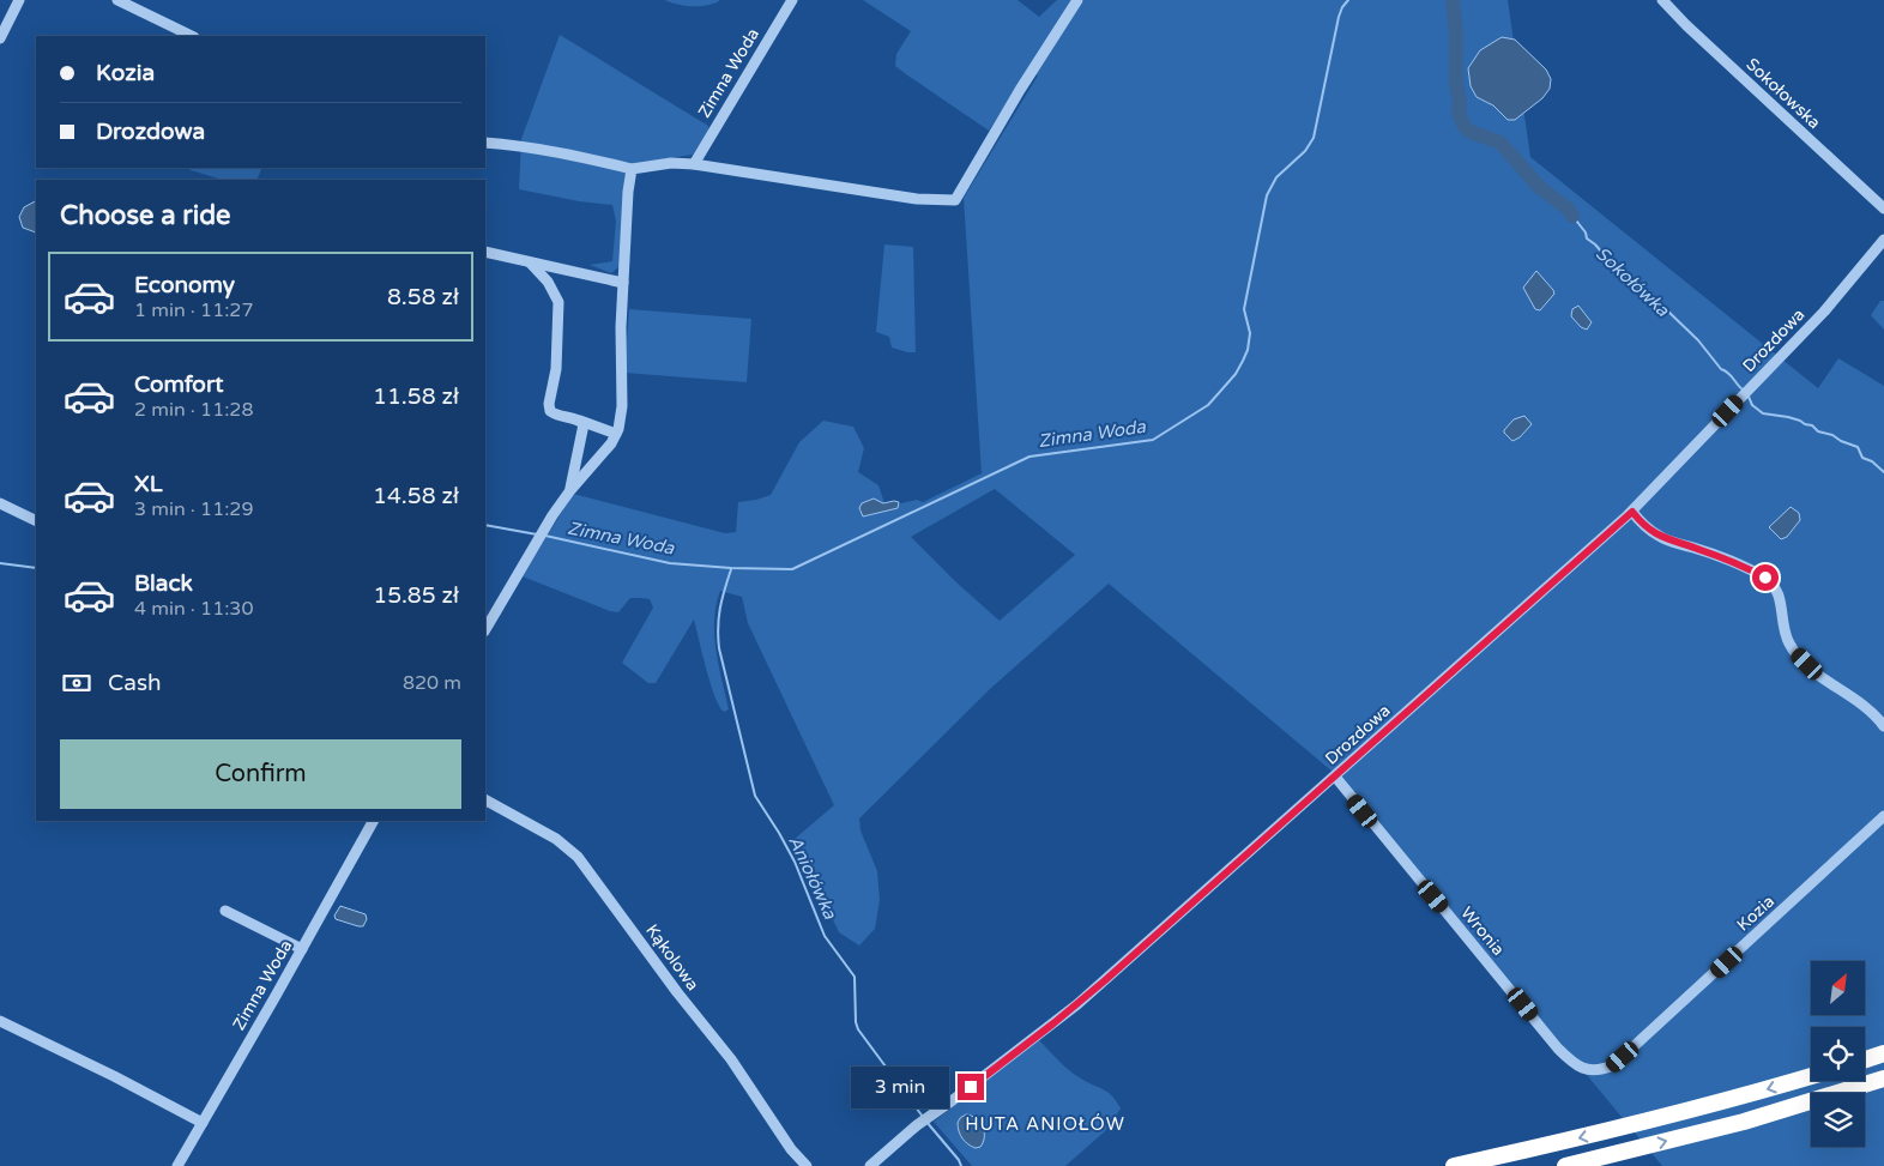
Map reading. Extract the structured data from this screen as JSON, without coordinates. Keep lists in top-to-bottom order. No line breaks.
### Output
{"streets":{"street":["Zimna Woda","Sokołowska","Drozdowa","Kozia","Wronia","Kąkolowa"]},"crossings":[["Drozdowa","Wronia"],["Kozia","Wronia"]],"districts":["HUTA ANIOŁÓW"],"water":["Sokołówka","Zimna Woda","Aniołówka"],"north":"top right","page":{"banner":["Kozia","Drozdowa"],"heading":"Choose a ride","list":[{"name":"Economy","note":"1 min · 11:27","value":"8.58 zł"},{"name":"Comfort","note":"2 min · 11:28","value":"11.58 zł"},{"name":"XL","note":"3 min · 11:29","value":"14.58 zł"},{"name":"Black","note":"4 min · 11:30","value":"15.85 zł"}],"pay":["Cash","820 m"],"buttons":"Confirm","bubble":"3 min"}}
